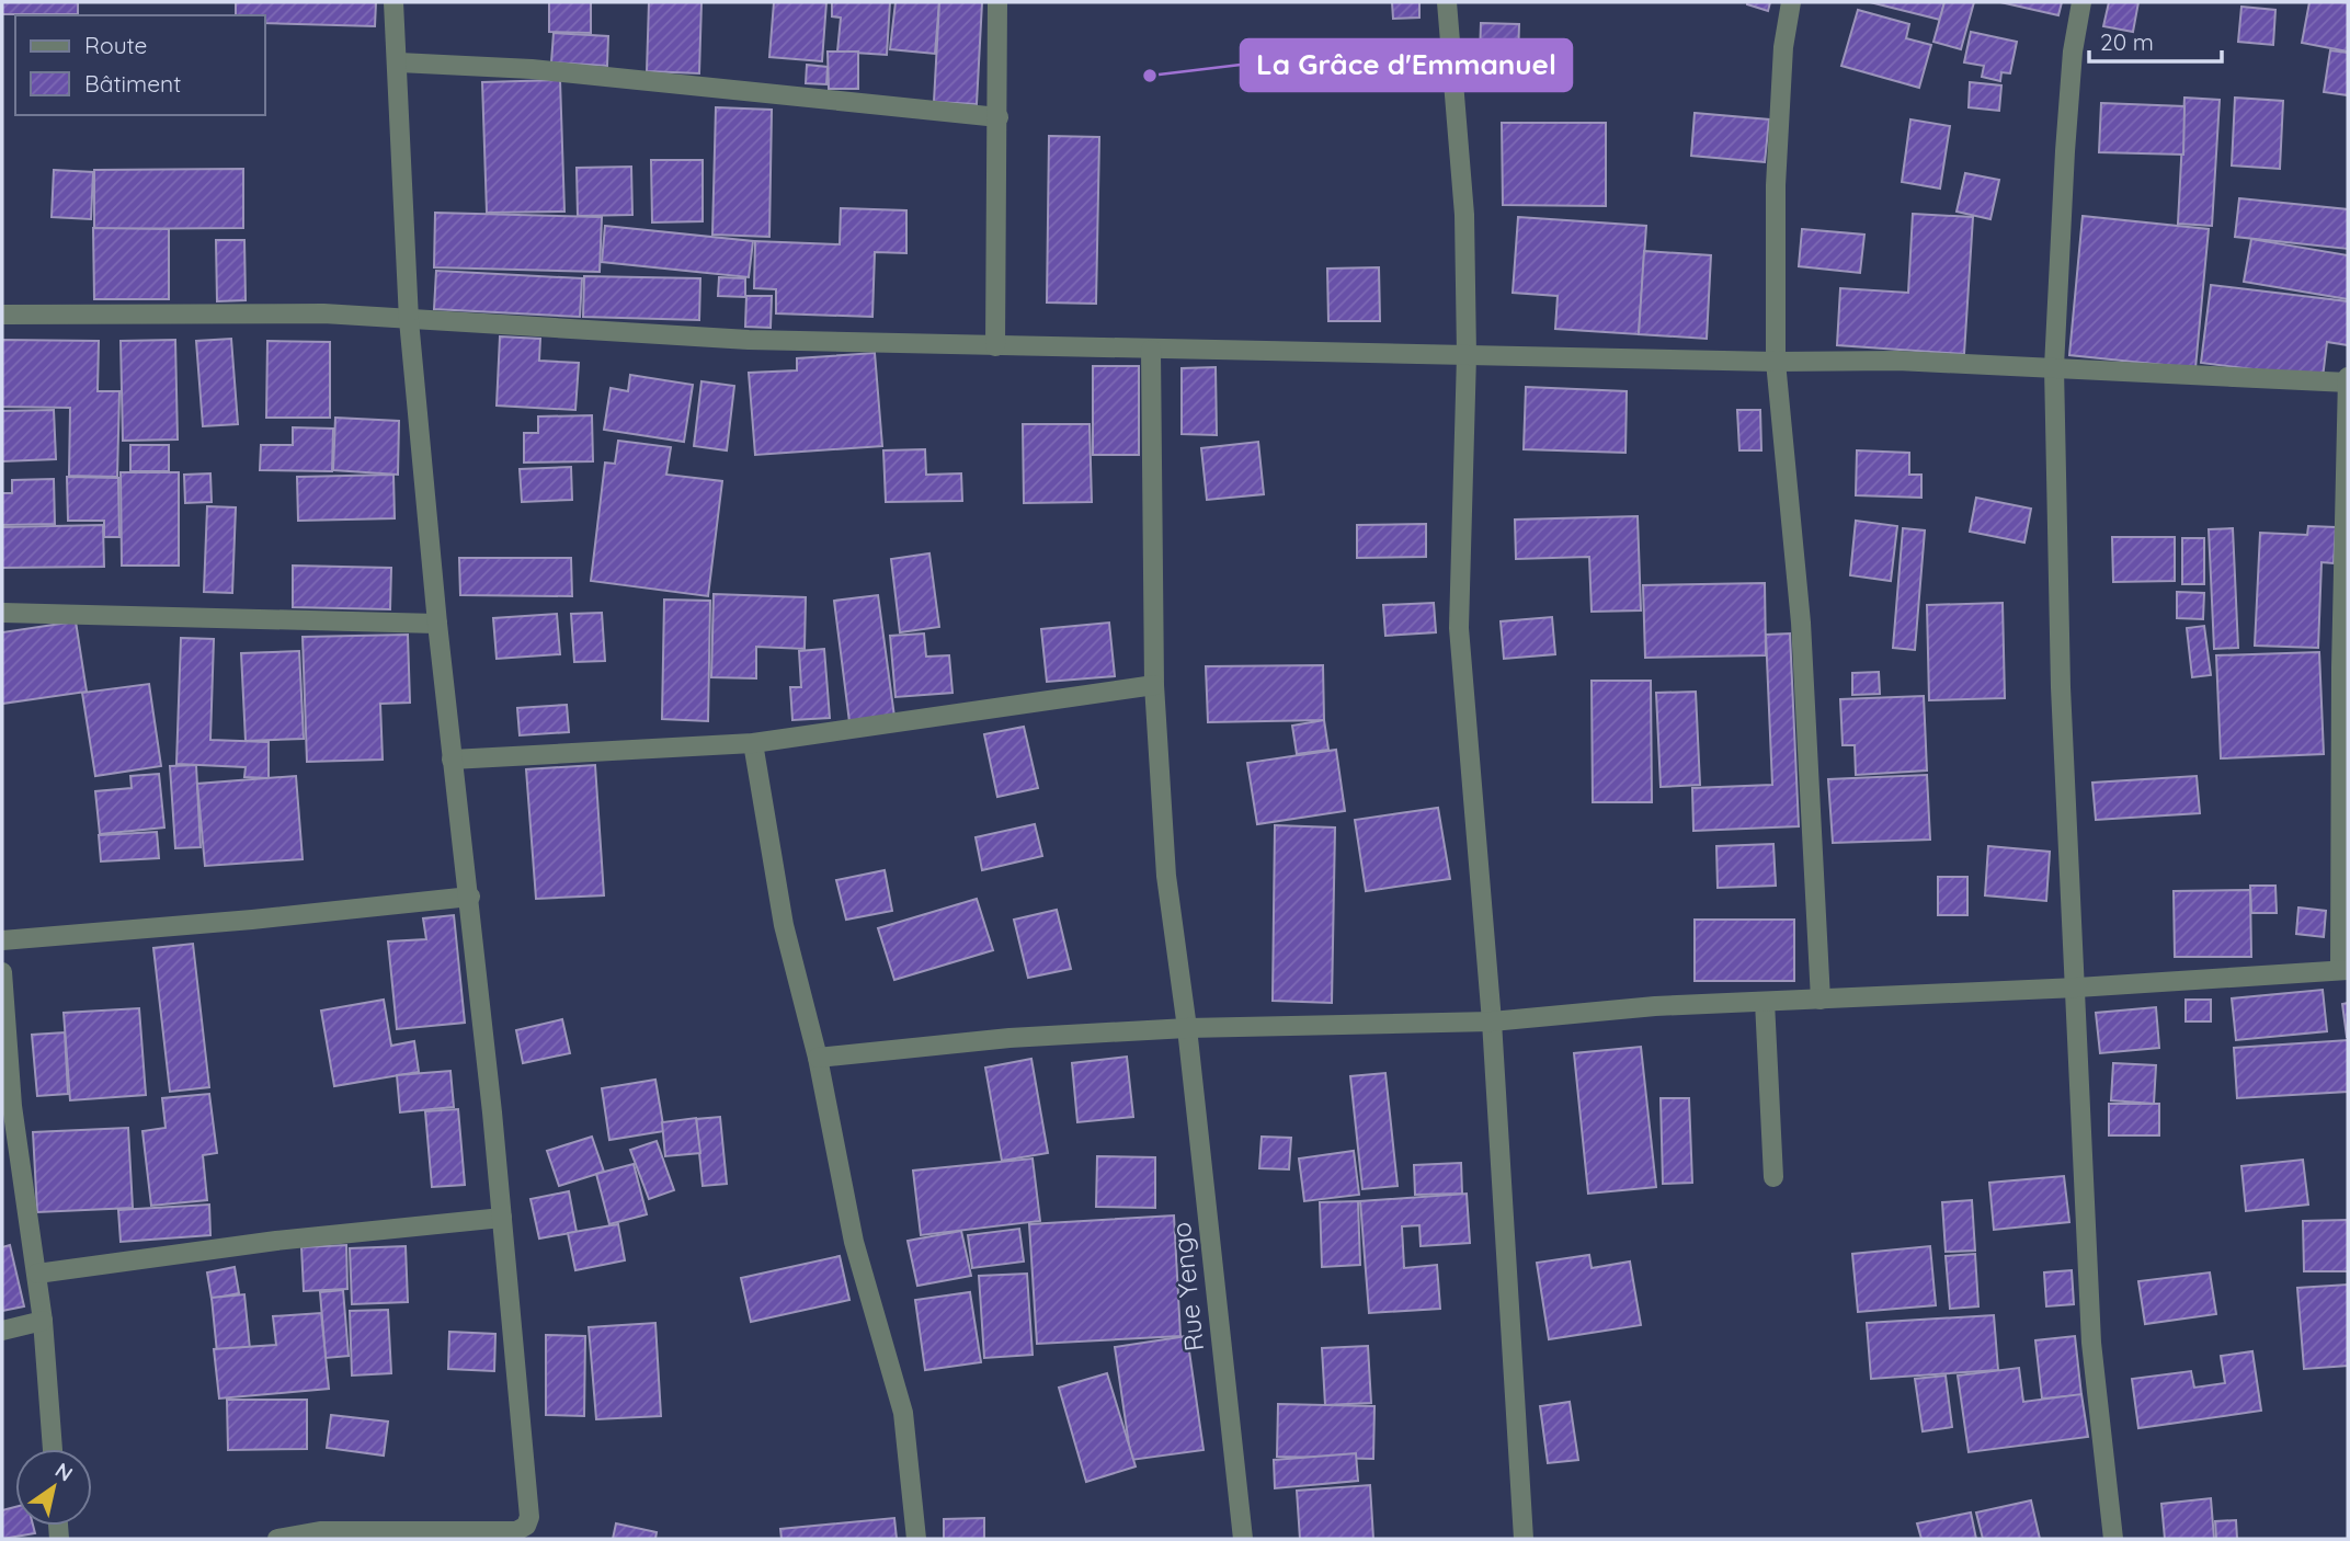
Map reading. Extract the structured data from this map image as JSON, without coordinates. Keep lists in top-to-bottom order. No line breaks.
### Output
{"streets":{"street":["Rue Yengo"]},"places":["La Grâce d'Emmanuel"],"legend":["Route","Bâtiment"],"scale_bar":"20 m","north":"top right"}
